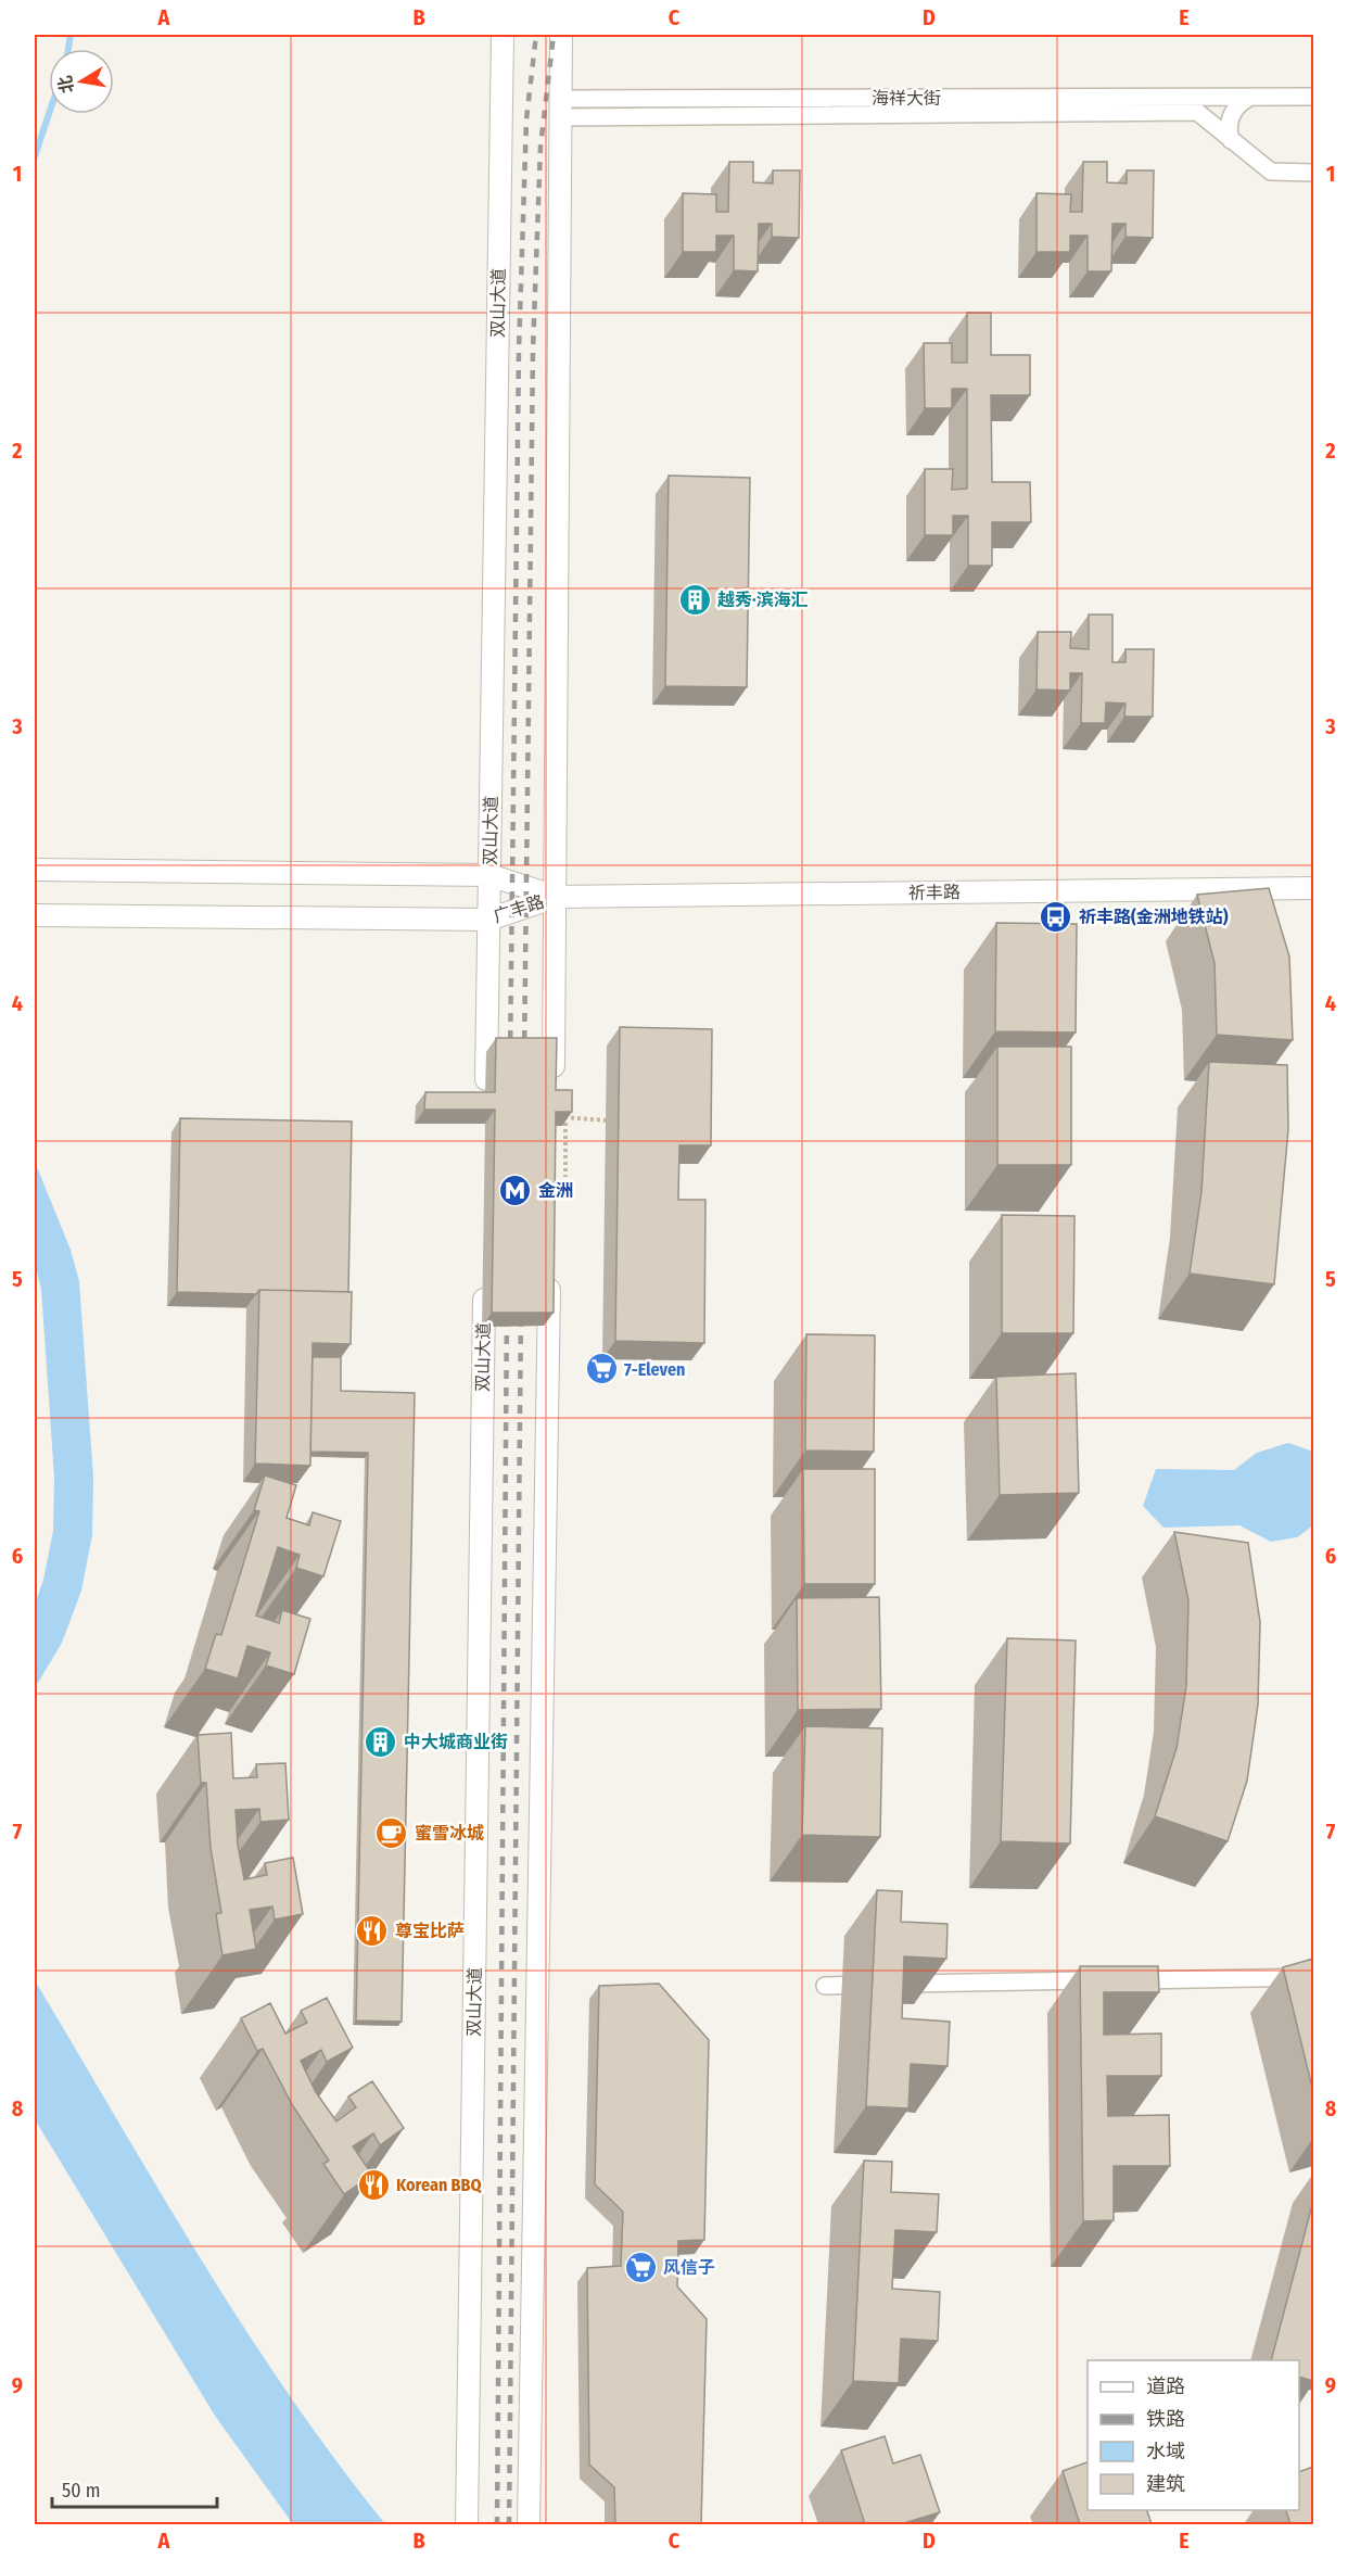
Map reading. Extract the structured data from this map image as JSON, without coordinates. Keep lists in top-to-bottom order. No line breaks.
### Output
{"streets":{"street":["海祥大街","双山大道","祈丰路","广丰路"]},"crossings":[["双山大道","广丰路"],["祈丰路","广丰路"]],"places":{"building":["越秀·滨海汇","中大城商业街"],"bus stop":["祈丰路(金洲地铁站)"],"metro station":["金洲"],"supermarket":["7-Eleven","风信子"],"cafe":["蜜雪冰城"],"restaurant":["尊宝比萨","Korean BBQ"]},"legend":["道路","铁路","水域","建筑"],"scale_bar":"50 m","north":"left","grid":{"columns":["A","B","C","D","E"],"rows":["1","2","3","4","5","6","7","8","9"]}}
